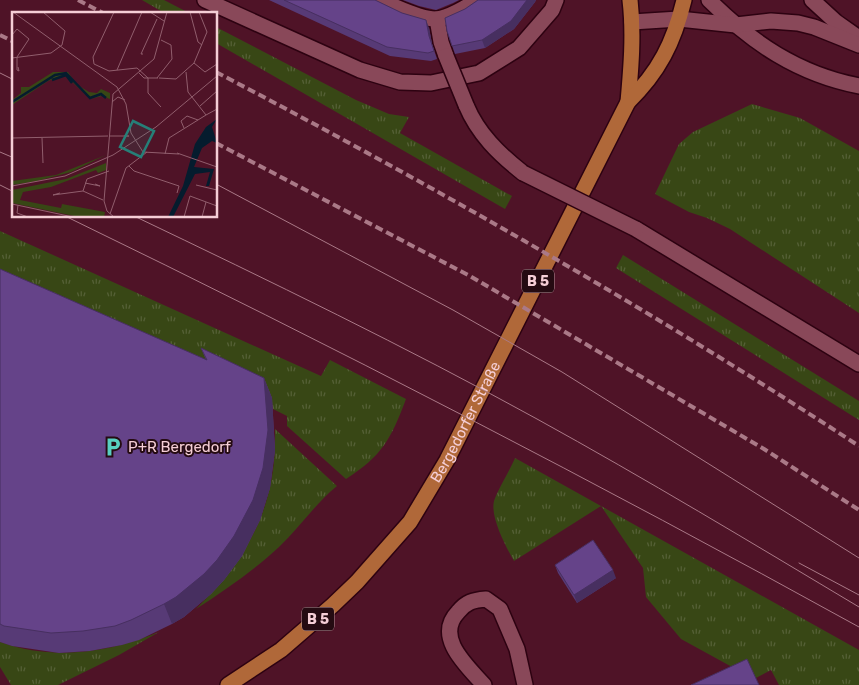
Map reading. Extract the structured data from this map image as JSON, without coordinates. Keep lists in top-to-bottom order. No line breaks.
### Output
{"streets":{"main road":["B 5","Bergedorfer Straße"]},"places":{"parking":["P+R Bergedorf"]}}
